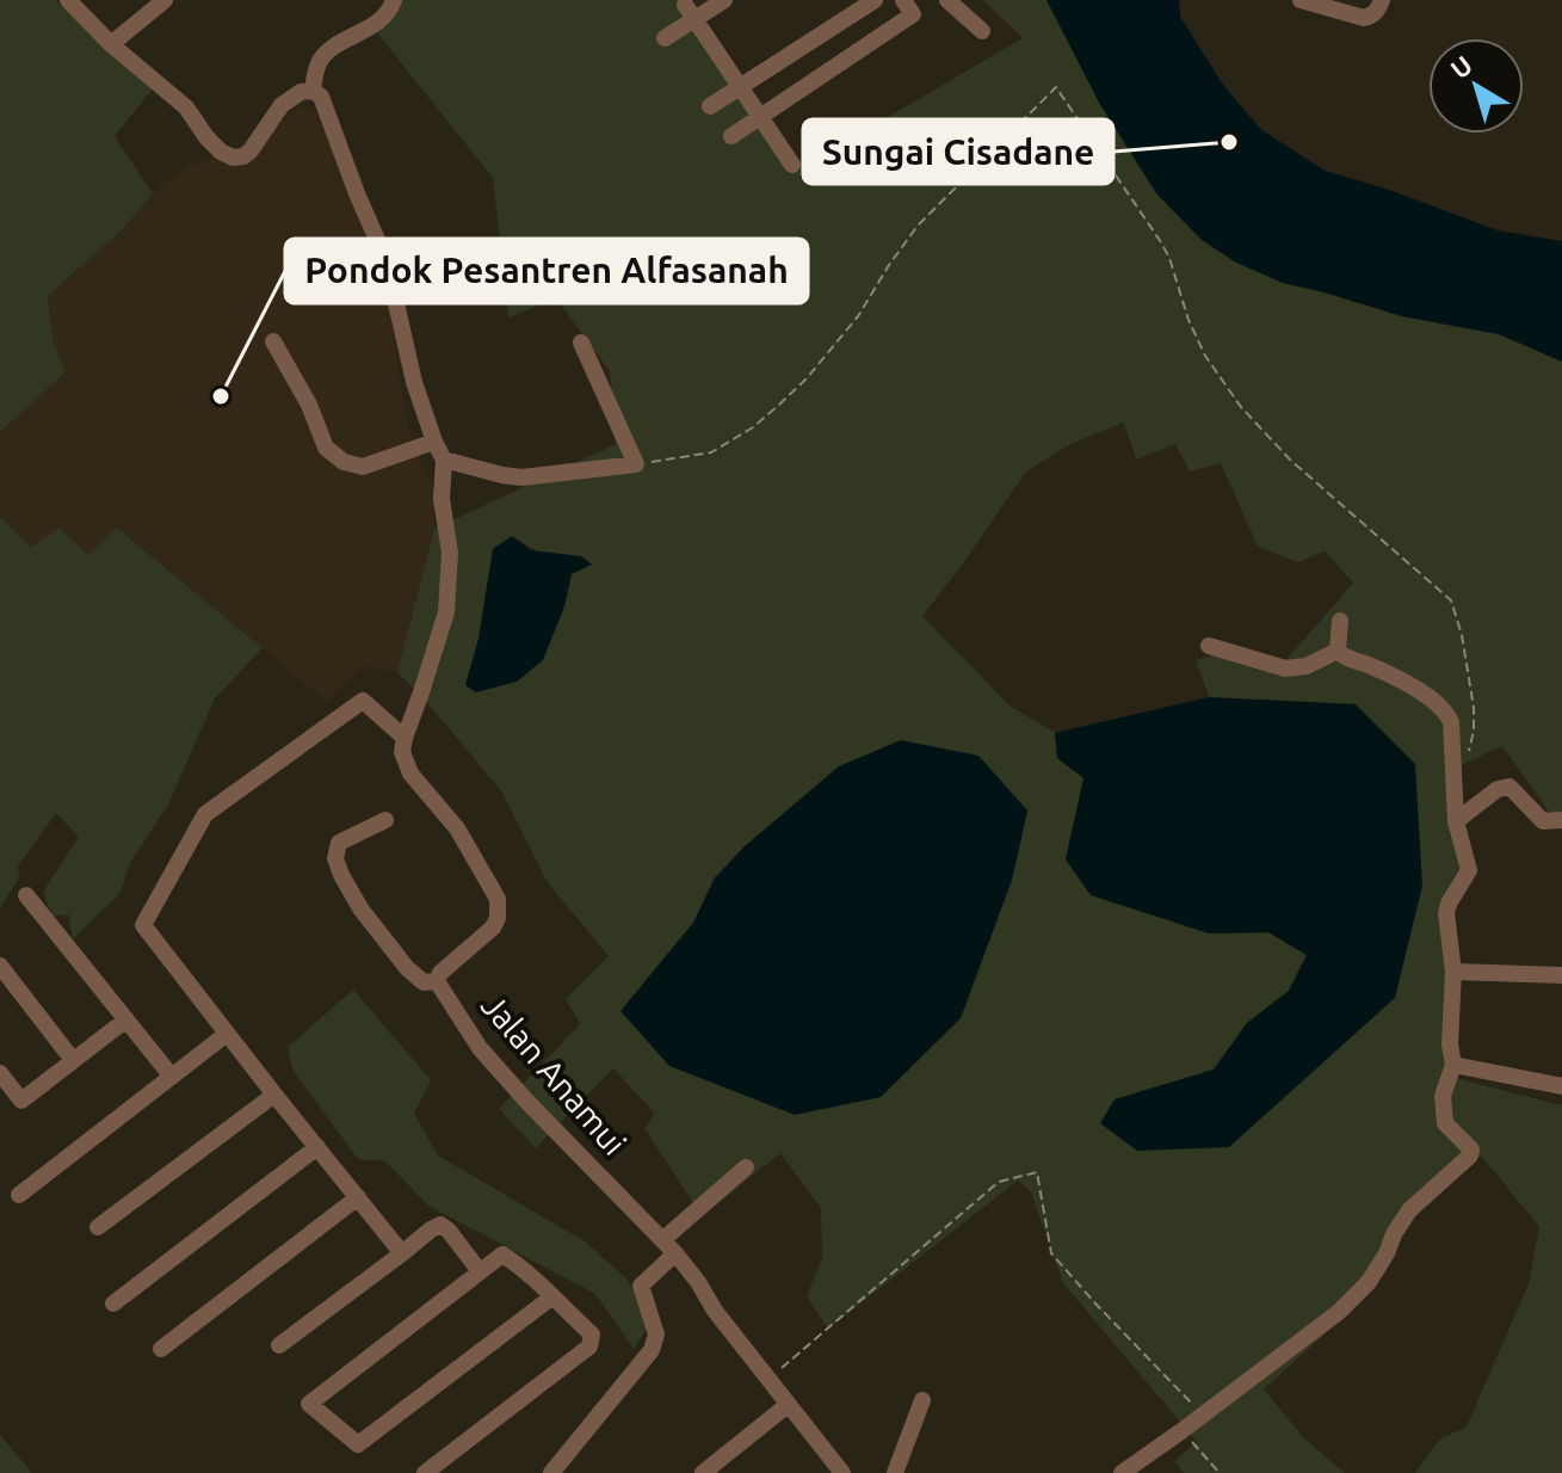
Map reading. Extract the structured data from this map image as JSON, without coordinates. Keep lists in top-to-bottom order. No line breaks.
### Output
{"streets":{"street":["Jalan Anamui"]},"places":["Sungai Cisadane","Pondok Pesantren Alfasanah"],"north":"top left"}
